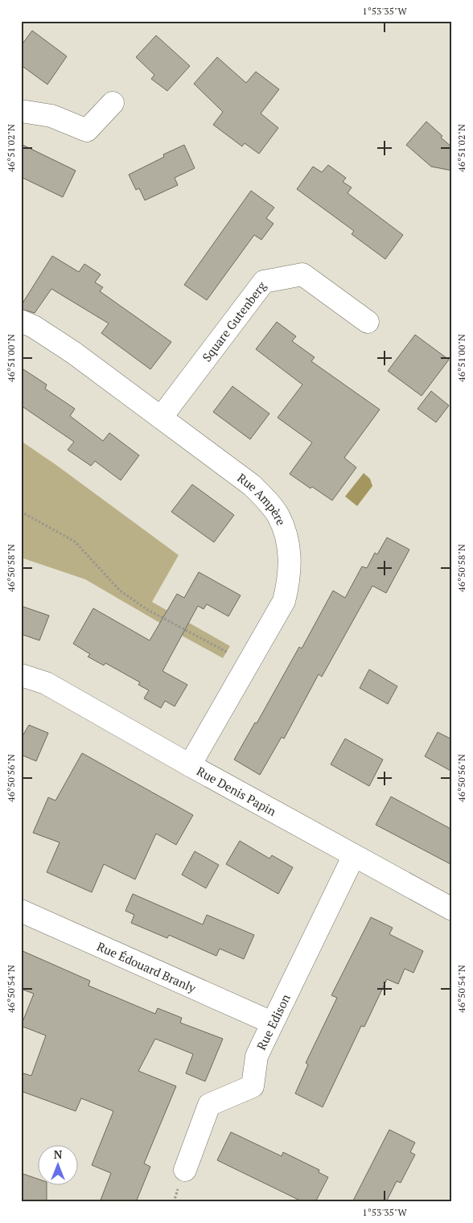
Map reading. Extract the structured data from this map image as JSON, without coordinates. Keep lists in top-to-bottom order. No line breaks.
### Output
{"streets":{"street":["Square Gutenberg","Rue Ampère","Rue Denis Papin","Rue Édouard Branly","Rue Edison"]},"crossings":[["Square Gutenberg","Rue Ampère"],["Rue Ampère","Rue Denis Papin"],["Rue Denis Papin","Rue Edison"],["Rue Édouard Branly","Rue Edison"]],"north":"top","coordinates":["1°53'35\"W","46°51'02\"N","46°51'00\"N","46°50'58\"N","46°50'56\"N","46°50'54\"N"]}
